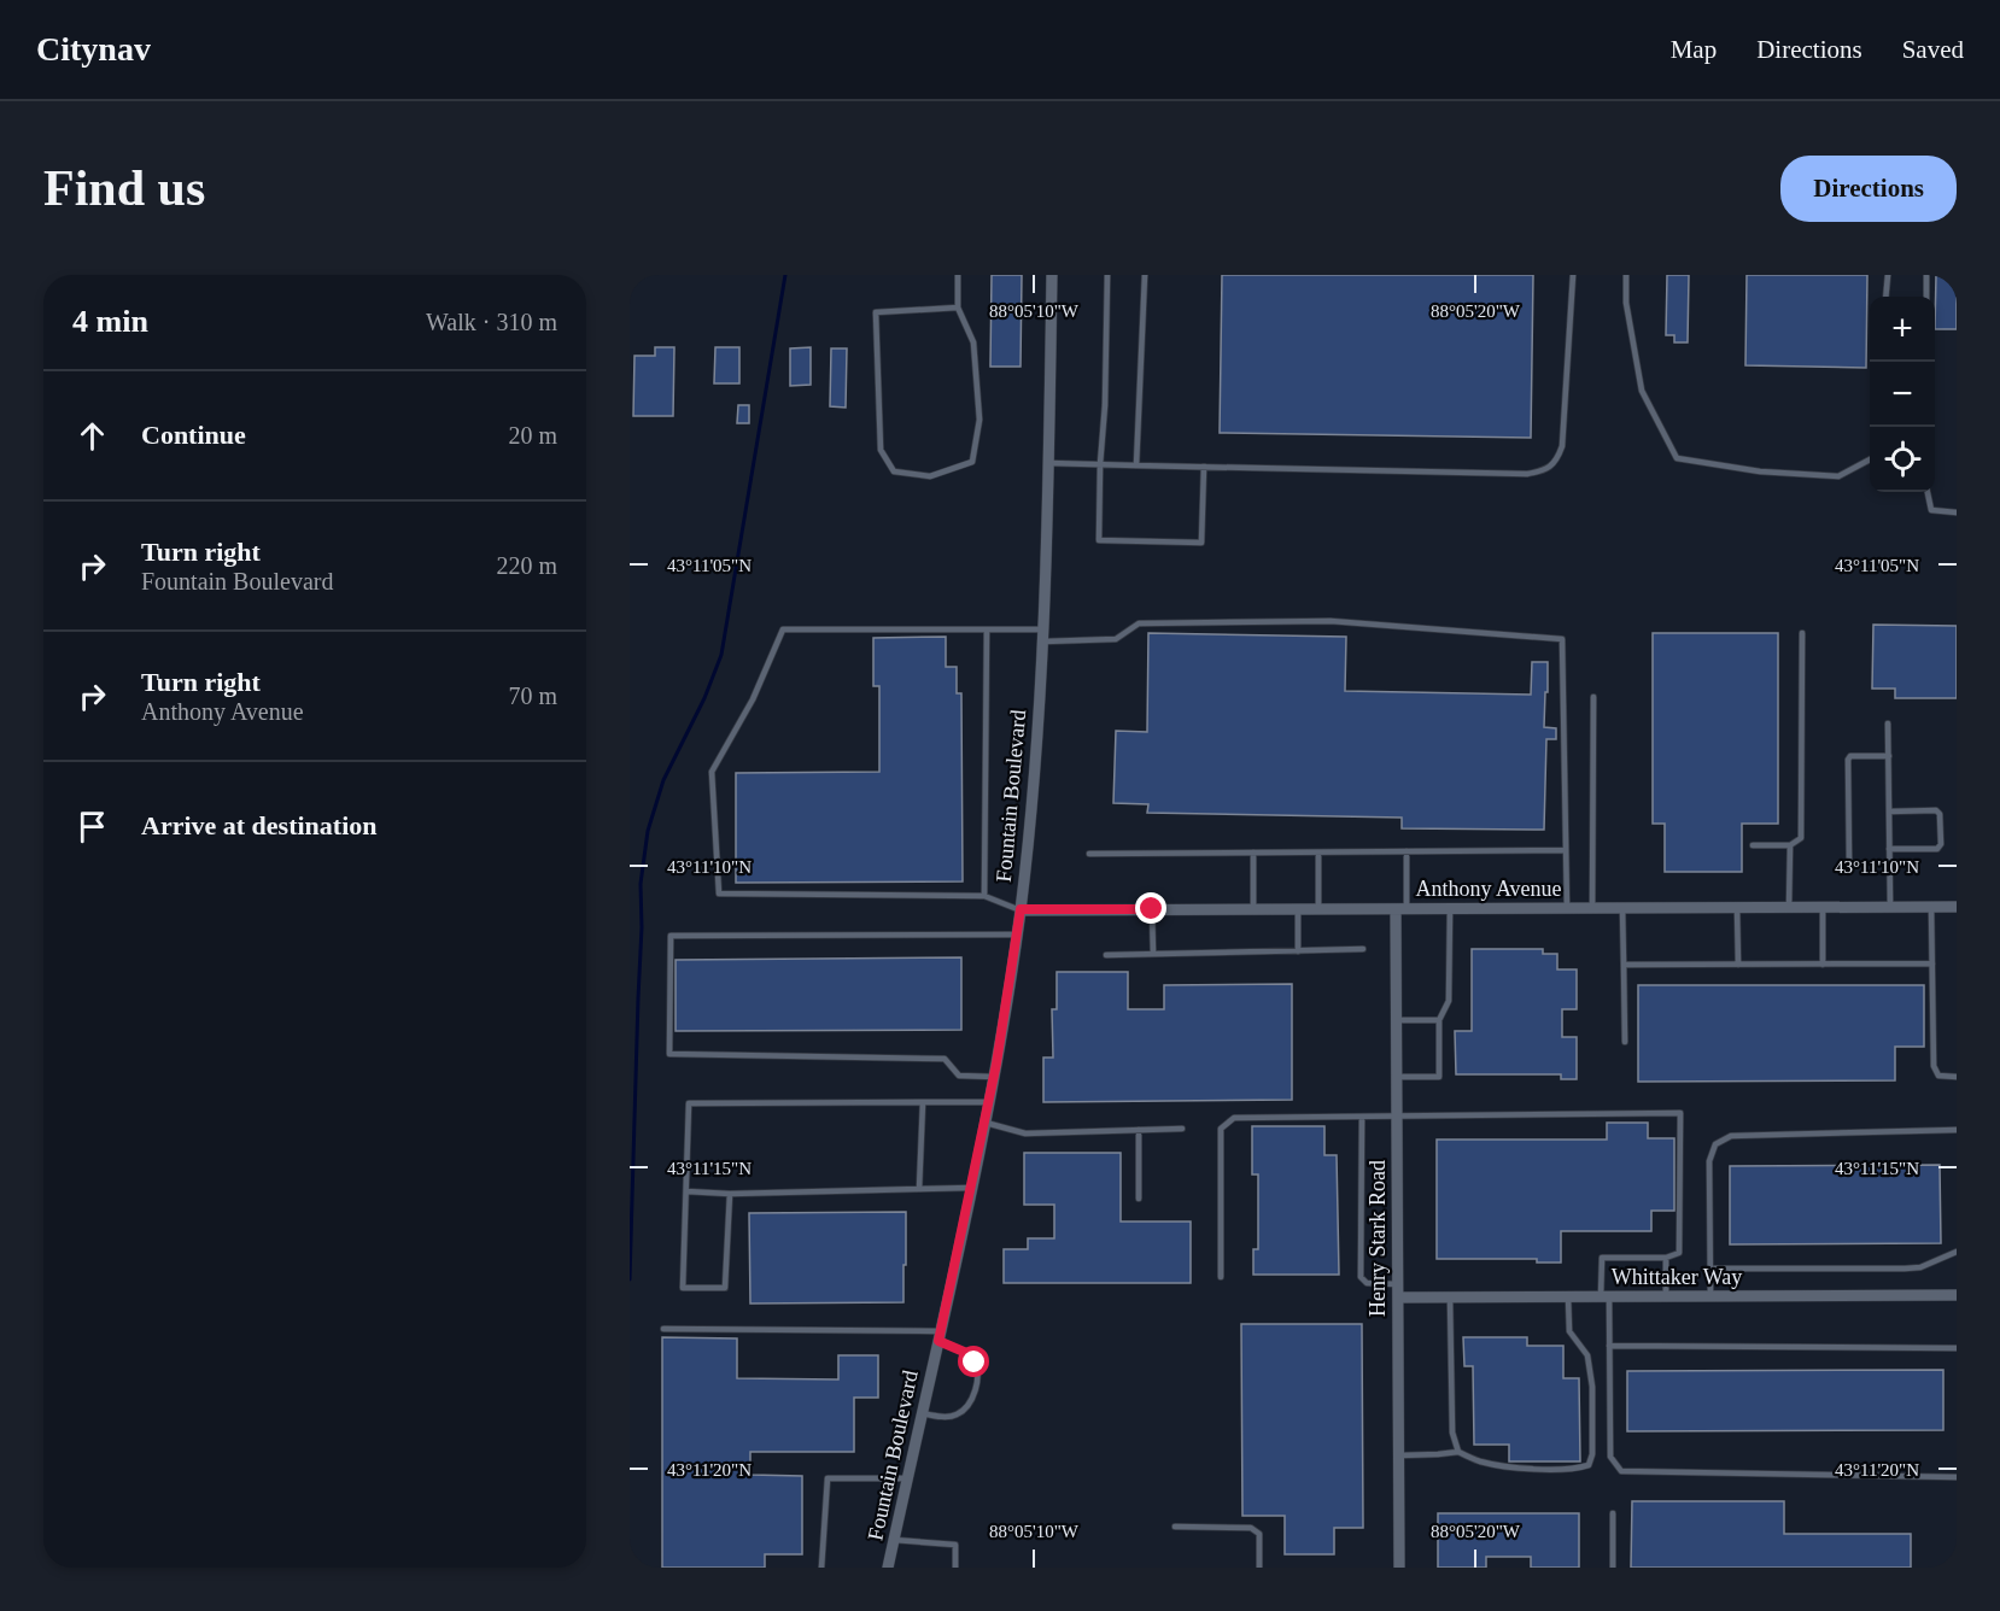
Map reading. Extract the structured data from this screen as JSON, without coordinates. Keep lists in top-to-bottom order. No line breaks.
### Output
{"streets":{"street":["Fountain Boulevard","Anthony Avenue","Henry Stark Road","Whittaker Way"]},"crossings":[["Fountain Boulevard","Anthony Avenue"],["Anthony Avenue","Henry Stark Road"],["Henry Stark Road","Whittaker Way"]],"page":{"header":"Citynav","nav":["Map","Directions","Saved"],"buttons":"Directions","title":"Find us","heading":["4 min","Walk · 310 m"],"map_buttons":["+","−"],"list":[["Continue","20 m"],["Turn right","Fountain Boulevard","220 m"],["Turn right","Anthony Avenue","70 m"],"Arrive at destination"]},"coordinates":["88°05'10\"W","88°05'20\"W","43°11'05\"N","43°11'10\"N","43°11'15\"N","43°11'20\"N"]}
